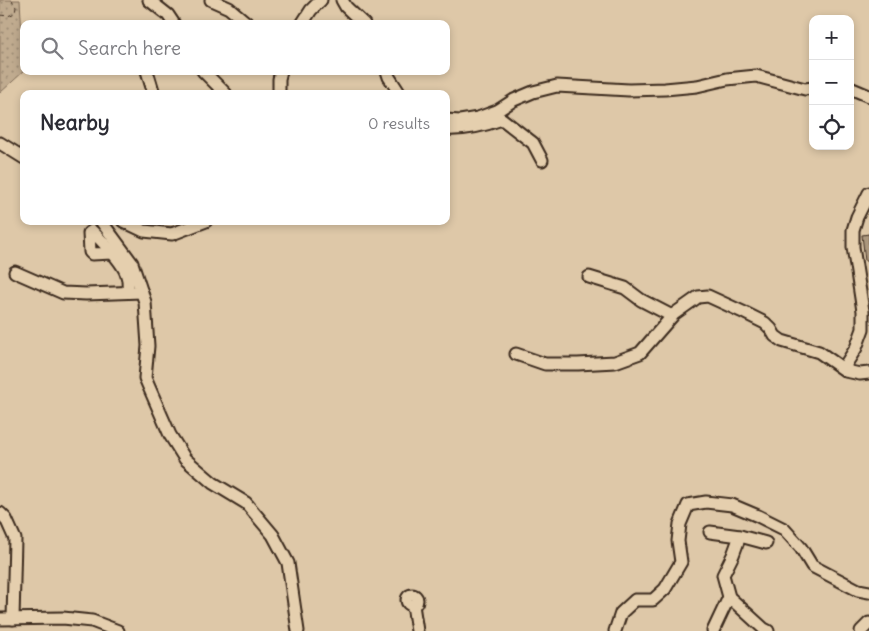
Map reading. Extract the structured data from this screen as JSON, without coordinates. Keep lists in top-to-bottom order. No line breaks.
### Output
{"page":{"map_buttons":["+","−"],"search":"Search here","heading":["Nearby","0 results"]}}
